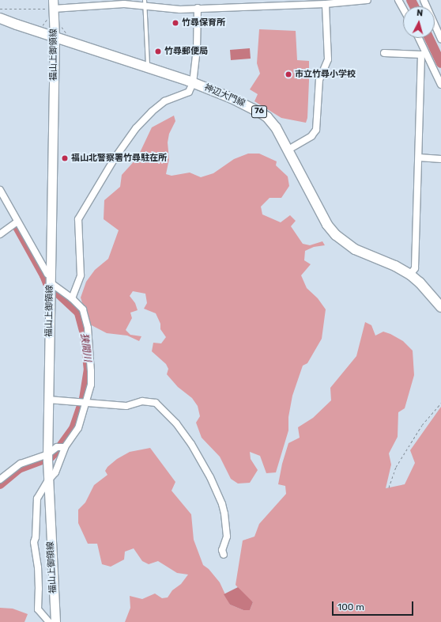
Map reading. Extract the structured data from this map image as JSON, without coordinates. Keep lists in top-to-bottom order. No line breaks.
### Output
{"streets":{"main road":["福山上御領線","神辺大門線","76"]},"crossings":[["福山上御領線","神辺大門線"]],"water":["狭間川"],"places":["竹尋保育所","竹尋郵便局","市立竹尋小学校","福山北警察署竹尋駐在所"],"scale_bar":"100 m","north":"top"}
